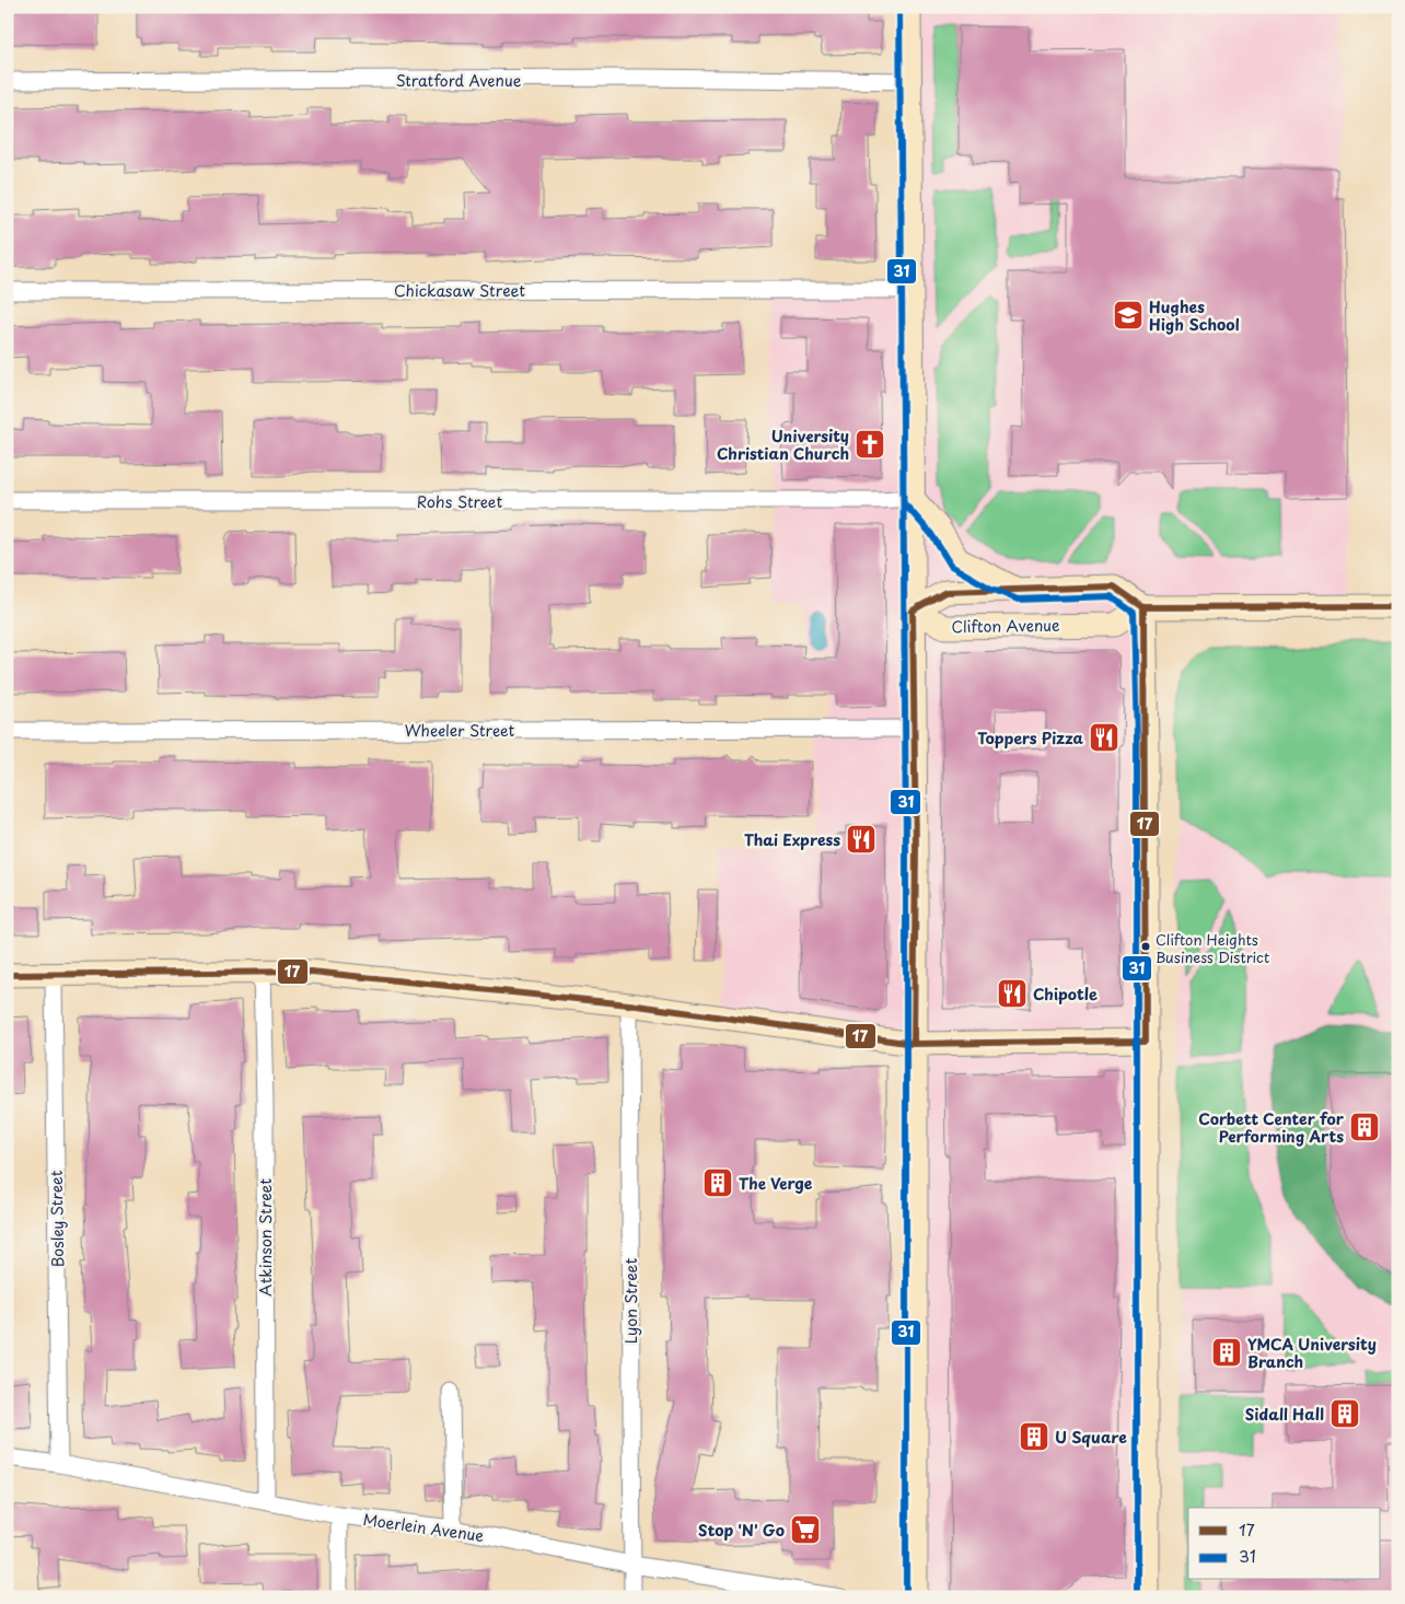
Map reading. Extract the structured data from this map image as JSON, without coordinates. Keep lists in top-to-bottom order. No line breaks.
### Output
{"streets":{"main road":["Clifton Avenue"],"street":["Stratford Avenue","Chickasaw Street","Rohs Street","Wheeler Street","Bosley Street","Atkinson Street","Lyon Street","Moerlein Avenue"]},"crossings":[["Bosley Street","Moerlein Avenue"],["Atkinson Street","Moerlein Avenue"],["Lyon Street","Moerlein Avenue"]],"places":{"school or university":["Hughes High School"],"church":["University Christian Church"],"restaurant":["Toppers Pizza","Thai Express","Chipotle"],"other":["Clifton Heights Business District"],"building":["Corbett Center for Performing Arts","The Verge","YMCA University Branch","Sidall Hall","U Square"],"supermarket":["Stop 'N' Go"]},"lines":["transit line 31","transit line 17"],"legend":["17","31"]}
